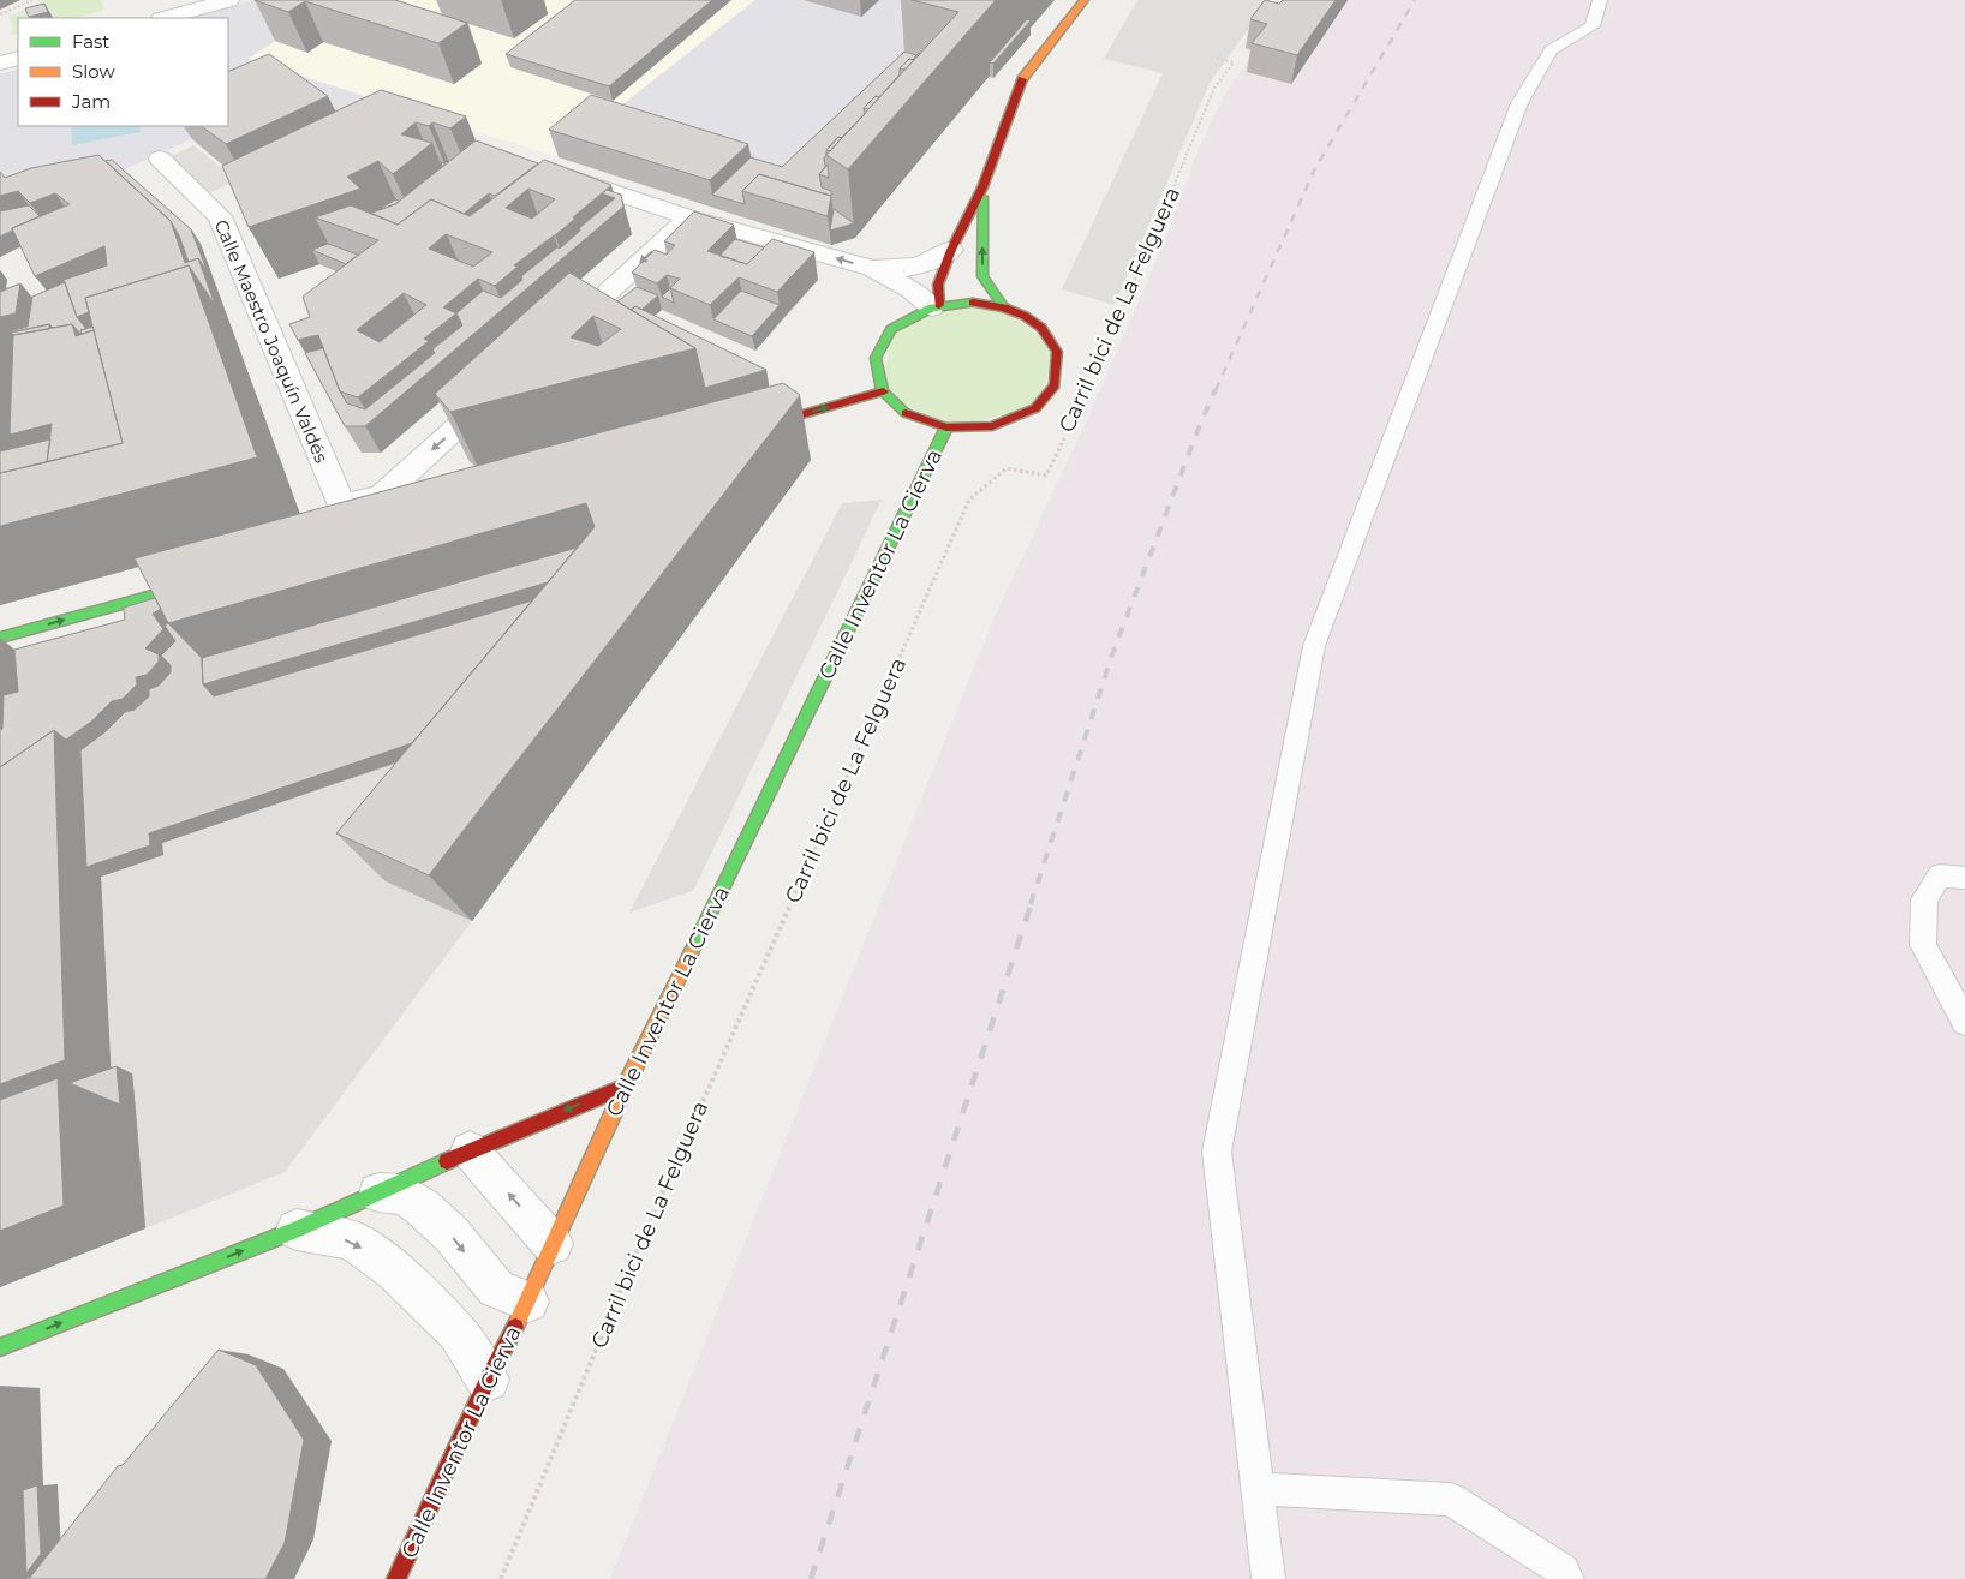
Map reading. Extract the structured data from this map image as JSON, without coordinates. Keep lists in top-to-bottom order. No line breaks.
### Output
{"streets":{"street":["Calle Maestro Joaquín Valdés","Calle Inventor La Cierva"],"path":["Carril bici de La Felguera"]},"legend":["Fast","Slow","Jam"]}
